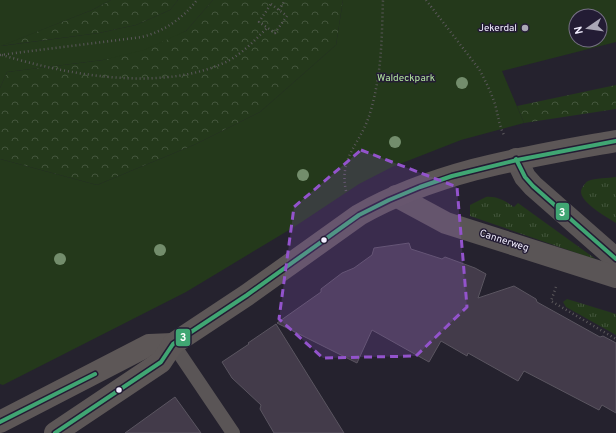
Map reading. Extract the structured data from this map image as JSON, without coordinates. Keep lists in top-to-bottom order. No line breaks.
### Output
{"streets":{"street":["Cannerweg"]},"parks":["Waldeckpark"],"places":["Jekerdal"],"lines":["transit line 3"],"north":"left"}
